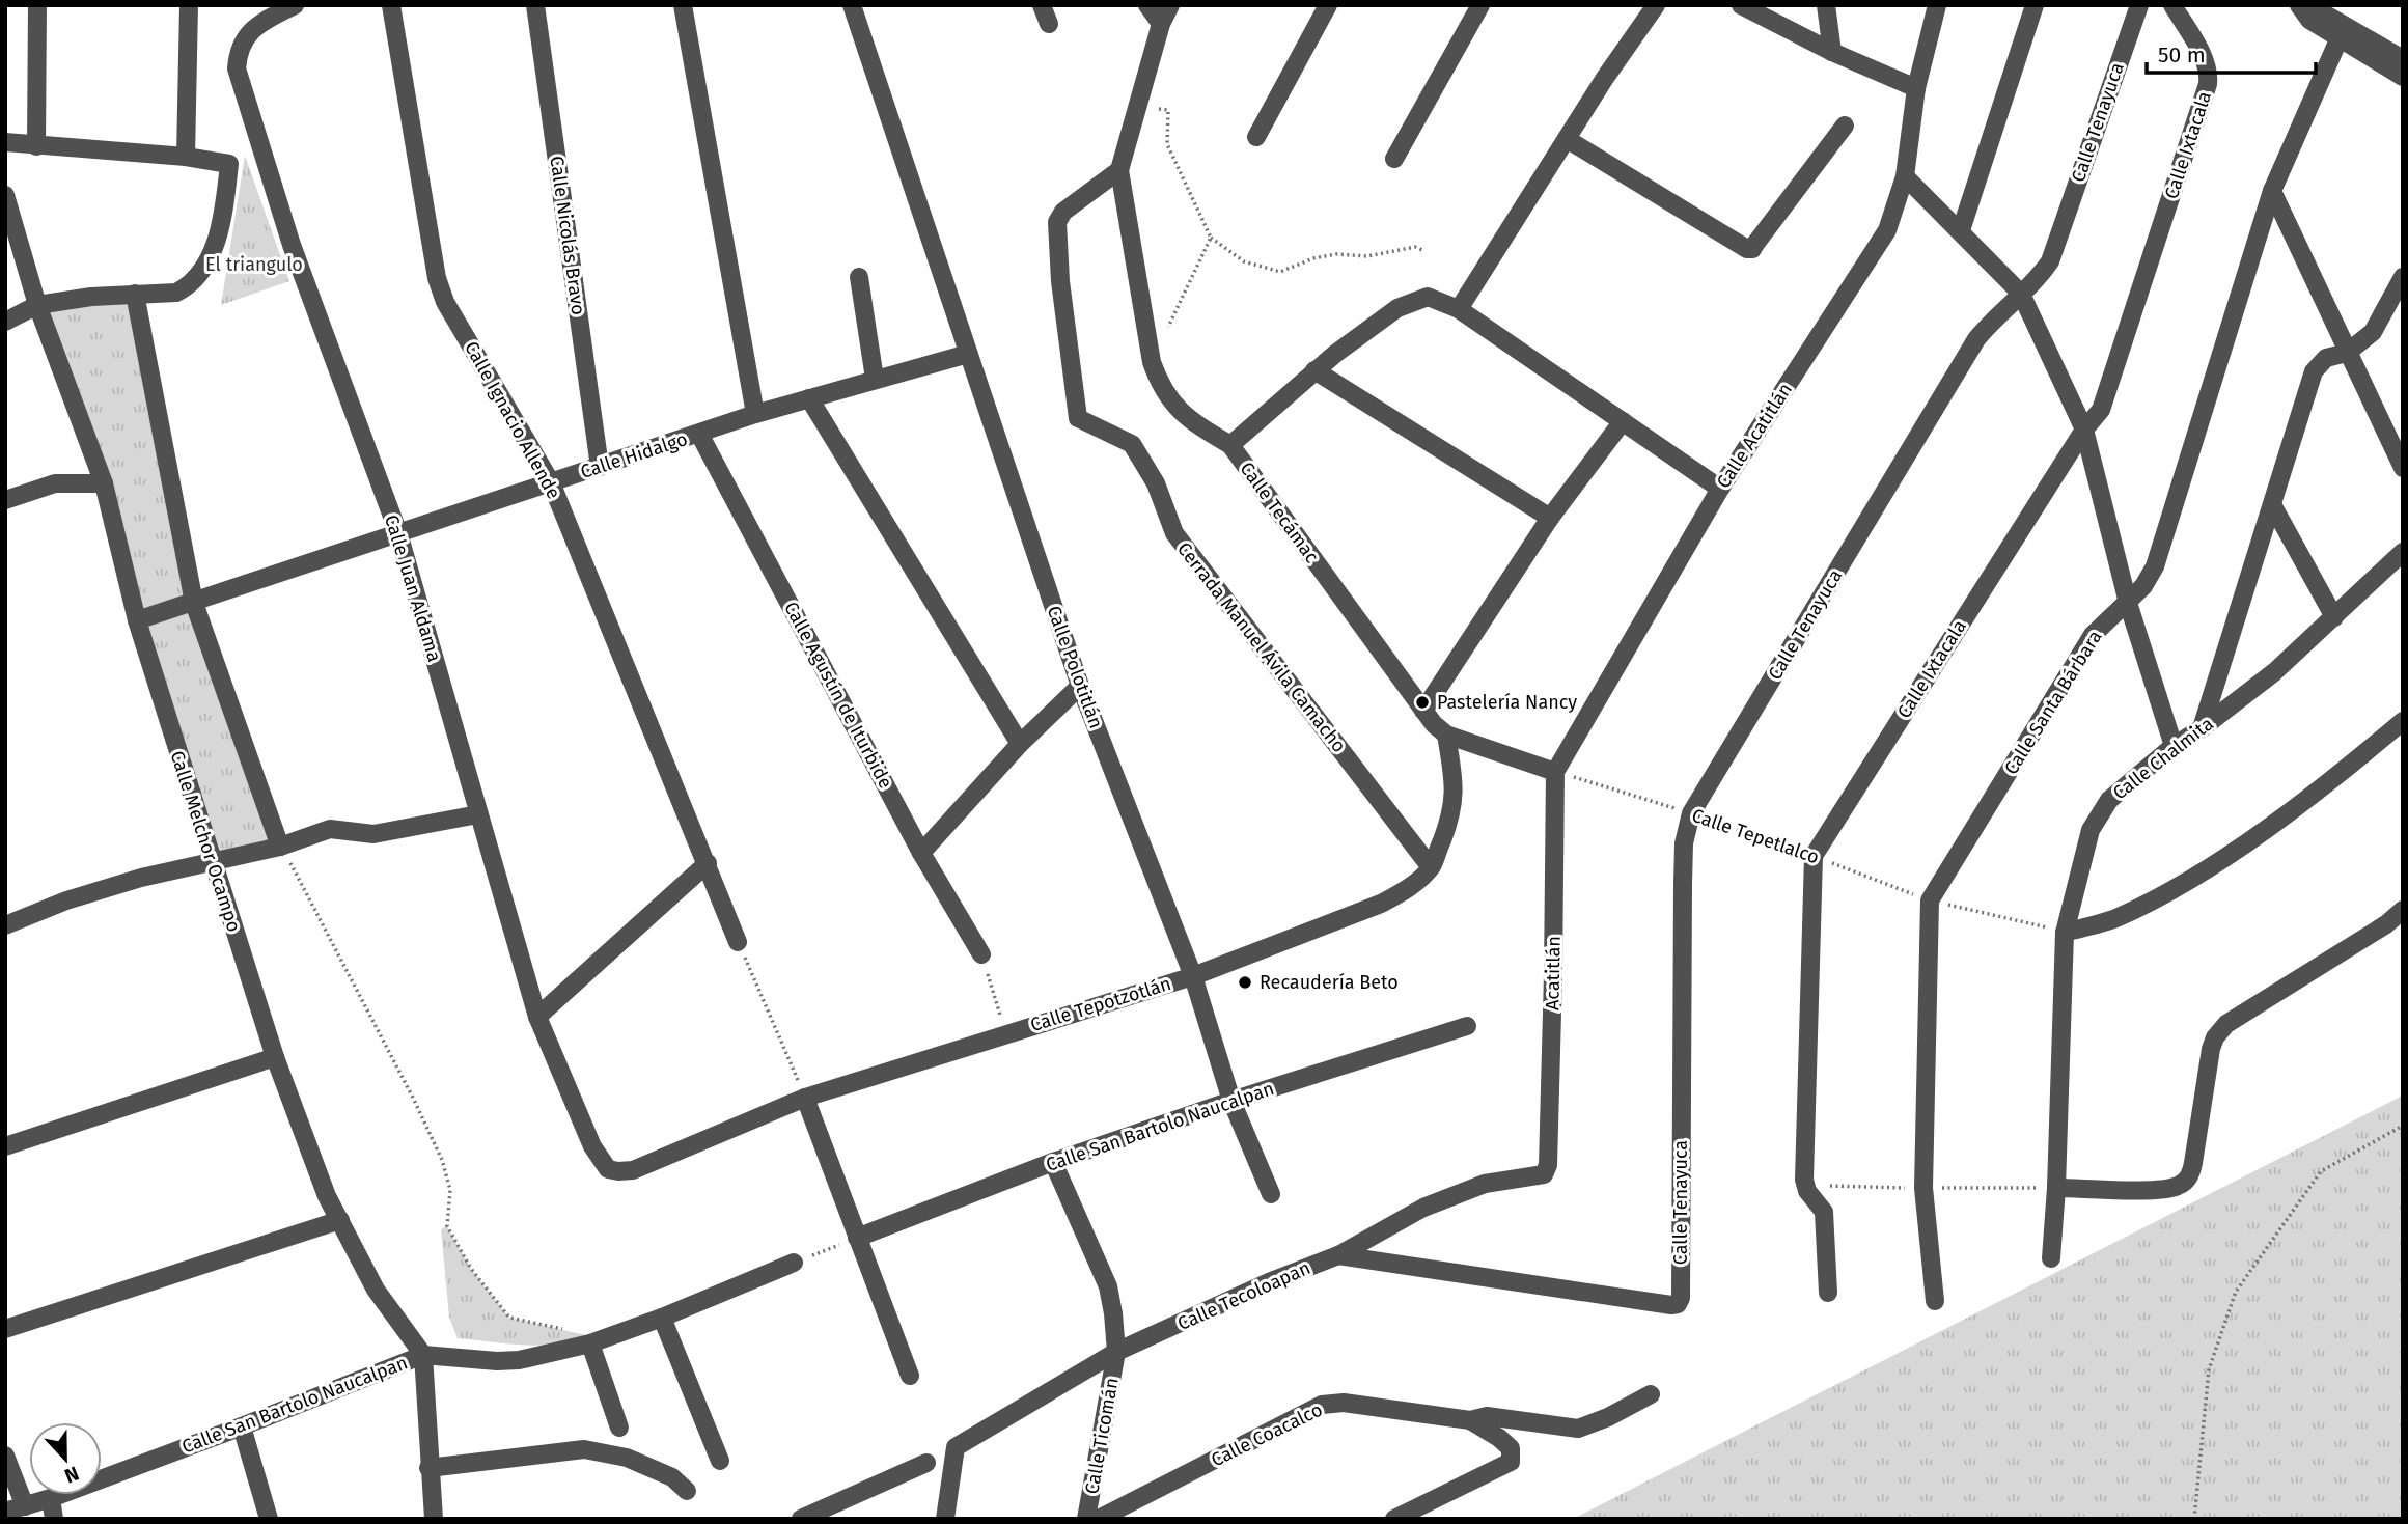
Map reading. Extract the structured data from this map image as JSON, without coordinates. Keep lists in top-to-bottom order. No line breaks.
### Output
{"streets":{"street":["Calle Tenayuca","Calle Ixtacala","Calle Nicolás Bravo","Calle Ignacio Allende","Calle Acatitlán","Calle Hidalgo","Calle Tecámac","Calle Juan Aldama","Cerrada Manuel Ávila Camacho","Calle Polotitlán","Calle Agustín de Iturbide","Calle Santa Bárbara","Calle Chalmita","Calle Melchor Ocampo","Acatitlán","Calle Tepotzotlán","Calle San Bartolo Naucalpan","Calle Tecoloapan","Calle Coacalco","Calle Ticomán"],"path":["Calle Tepetlalco"]},"crossings":[["Calle Tenayuca","Calle Tepetlalco"],["Calle Tenayuca","Calle Tecoloapan"],["Calle Ixtacala","Calle Tepetlalco"],["Calle Nicolás Bravo","Calle Hidalgo"],["Calle Ignacio Allende","Calle Hidalgo"],["Calle Acatitlán","Calle Tecámac"],["Calle Acatitlán","Calle Tepetlalco"],["Calle Acatitlán","Acatitlán"],["Calle Hidalgo","Calle Juan Aldama"],["Calle Hidalgo","Calle Polotitlán"],["Calle Hidalgo","Calle Agustín de Iturbide"],["Calle Hidalgo","Calle Melchor Ocampo"],["Calle Juan Aldama","Calle Tepotzotlán"],["Cerrada Manuel Ávila Camacho","Calle Tepotzotlán"],["Calle Polotitlán","Calle Tepotzotlán"],["Calle Polotitlán","Calle San Bartolo Naucalpan"],["Calle Santa Bárbara","Calle Tepetlalco"],["Calle Chalmita","Calle Tepetlalco"],["Calle Tepetlalco","Acatitlán"],["Calle Melchor Ocampo","Calle San Bartolo Naucalpan"],["Acatitlán","Calle Tecoloapan"],["Calle San Bartolo Naucalpan","Calle Ticomán"],["Calle Tecoloapan","Calle Ticomán"]],"parks":["El triangulo"],"places":["Pastelería Nancy","Recaudería Beto"],"scale_bar":"50 m","north":"bottom"}
